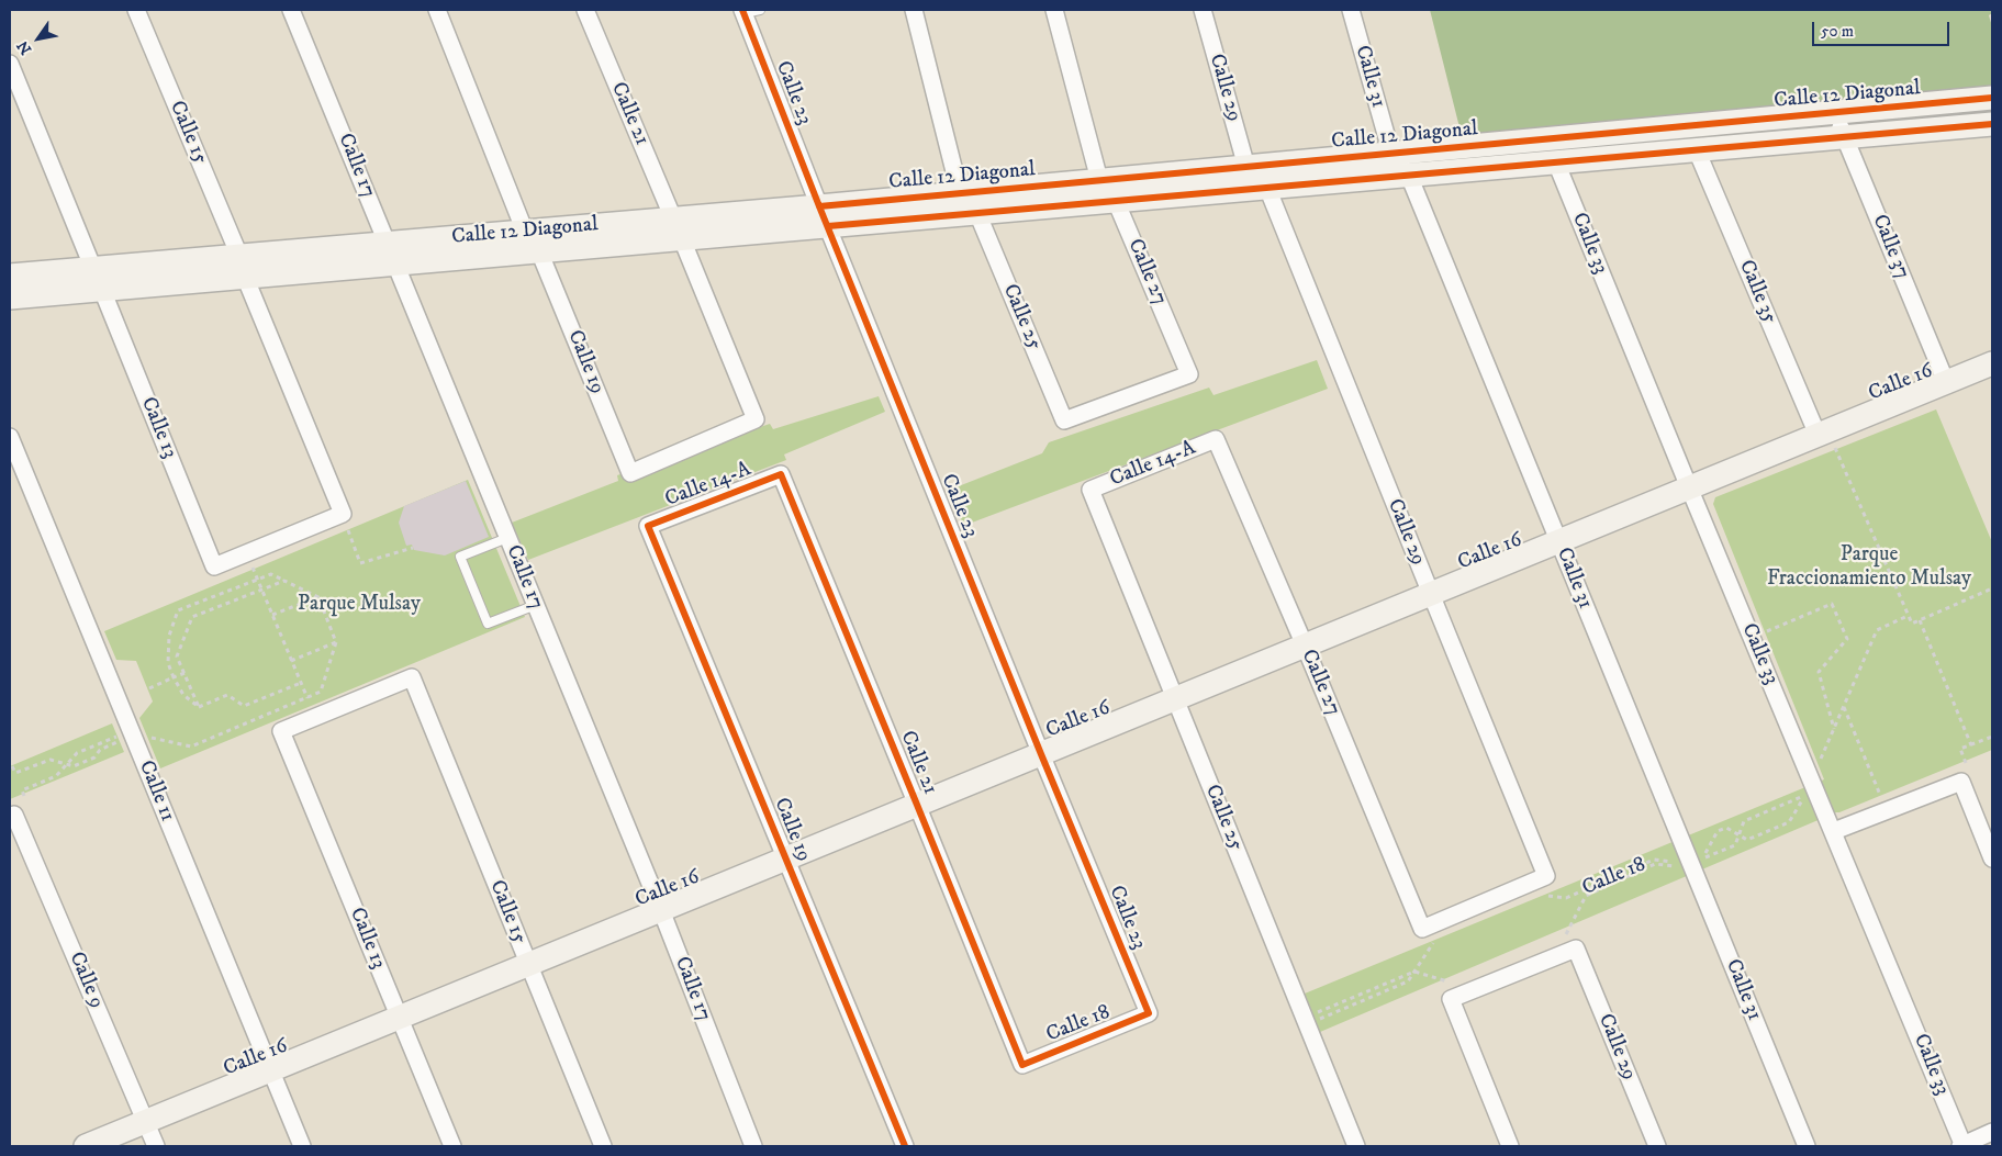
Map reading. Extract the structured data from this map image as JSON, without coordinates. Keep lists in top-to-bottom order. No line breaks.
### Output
{"streets":{"street":["Calle 31","Calle 29","Calle 23","Calle 12 Diagonal","Calle 21","Calle 15","Calle 17","Calle 33","Calle 37","Calle 27","Calle 35","Calle 25","Calle 19","Calle 16","Calle 13","Calle 14-A","Calle 11","Calle 18","Calle 9"]},"crossings":[["Calle 31","Calle 12 Diagonal"],["Calle 31","Calle 16"],["Calle 29","Calle 12 Diagonal"],["Calle 29","Calle 27"],["Calle 29","Calle 16"],["Calle 29","Calle 18"],["Calle 23","Calle 12 Diagonal"],["Calle 23","Calle 16"],["Calle 23","Calle 18"],["Calle 12 Diagonal","Calle 21"],["Calle 12 Diagonal","Calle 15"],["Calle 12 Diagonal","Calle 17"],["Calle 12 Diagonal","Calle 33"],["Calle 12 Diagonal","Calle 37"],["Calle 12 Diagonal","Calle 27"],["Calle 12 Diagonal","Calle 35"],["Calle 12 Diagonal","Calle 25"],["Calle 12 Diagonal","Calle 19"],["Calle 12 Diagonal","Calle 13"],["Calle 21","Calle 16"],["Calle 21","Calle 14-A"],["Calle 21","Calle 18"],["Calle 15","Calle 16"],["Calle 15","Calle 13"],["Calle 17","Calle 16"],["Calle 33","Calle 16"],["Calle 37","Calle 16"],["Calle 27","Calle 25"],["Calle 27","Calle 16"],["Calle 27","Calle 14-A"],["Calle 35","Calle 16"],["Calle 25","Calle 16"],["Calle 25","Calle 14-A"],["Calle 19","Calle 16"],["Calle 19","Calle 14-A"],["Calle 16","Calle 13"],["Calle 16","Calle 11"],["Calle 16","Calle 9"]],"parks":["Parque Fraccionamiento Mulsay","Parque Mulsay"],"scale_bar":"50 m","north":"bottom left"}
